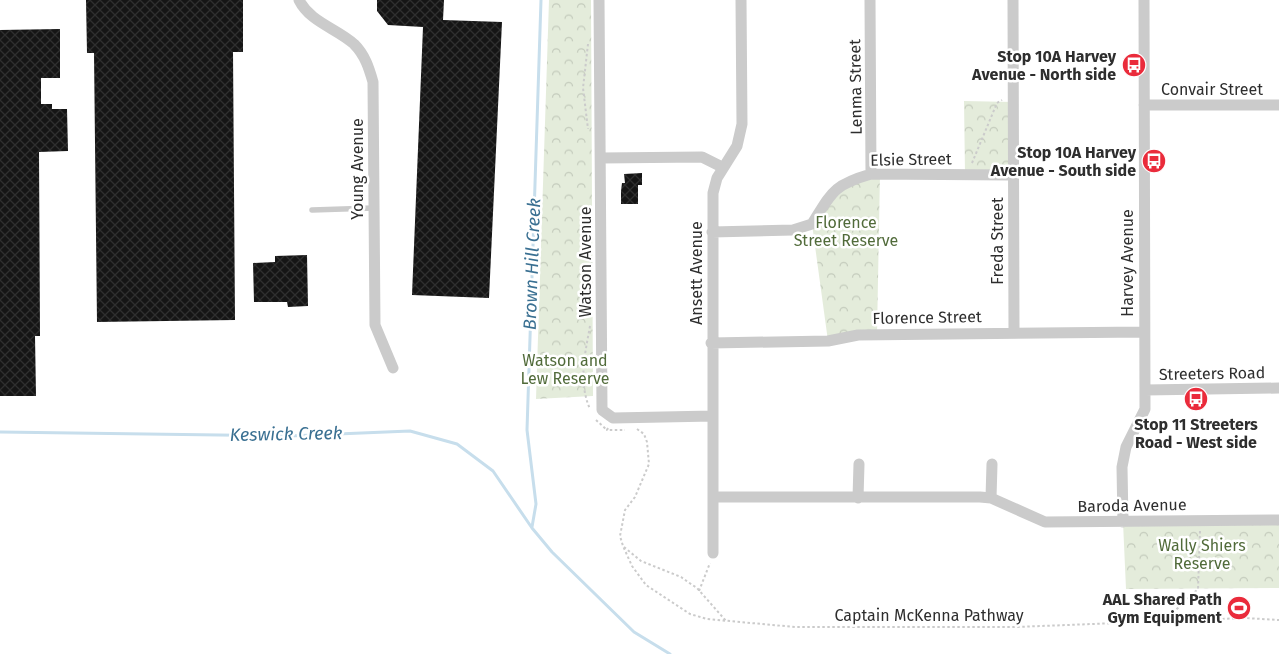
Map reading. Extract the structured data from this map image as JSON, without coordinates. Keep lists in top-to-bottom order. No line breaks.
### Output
{"streets":{"street":["Lenma Street","Convair Street","Elsie Street","Young Avenue","Freda Street","Watson Avenue","Harvey Avenue","Ansett Avenue","Florence Street","Streeters Road","Baroda Avenue"],"path":["Captain McKenna Pathway"]},"crossings":[["Lenma Street","Elsie Street"],["Convair Street","Harvey Avenue"],["Elsie Street","Freda Street"],["Elsie Street","Ansett Avenue"],["Freda Street","Florence Street"],["Harvey Avenue","Florence Street"],["Harvey Avenue","Streeters Road"],["Harvey Avenue","Baroda Avenue"],["Ansett Avenue","Florence Street"],["Ansett Avenue","Baroda Avenue"]],"water":["Brown Hill Creek","Keswick Creek"],"parks":["Florence Street Reserve","Watson and Lew Reserve","Wally Shiers Reserve"],"places":{"bus stop":["Stop 10A Harvey Avenue - North side","Stop 10A Harvey Avenue - South side","Stop 11 Streeters Road - West side"],"sports":["AAL Shared Path Gym Equipment"]}}
